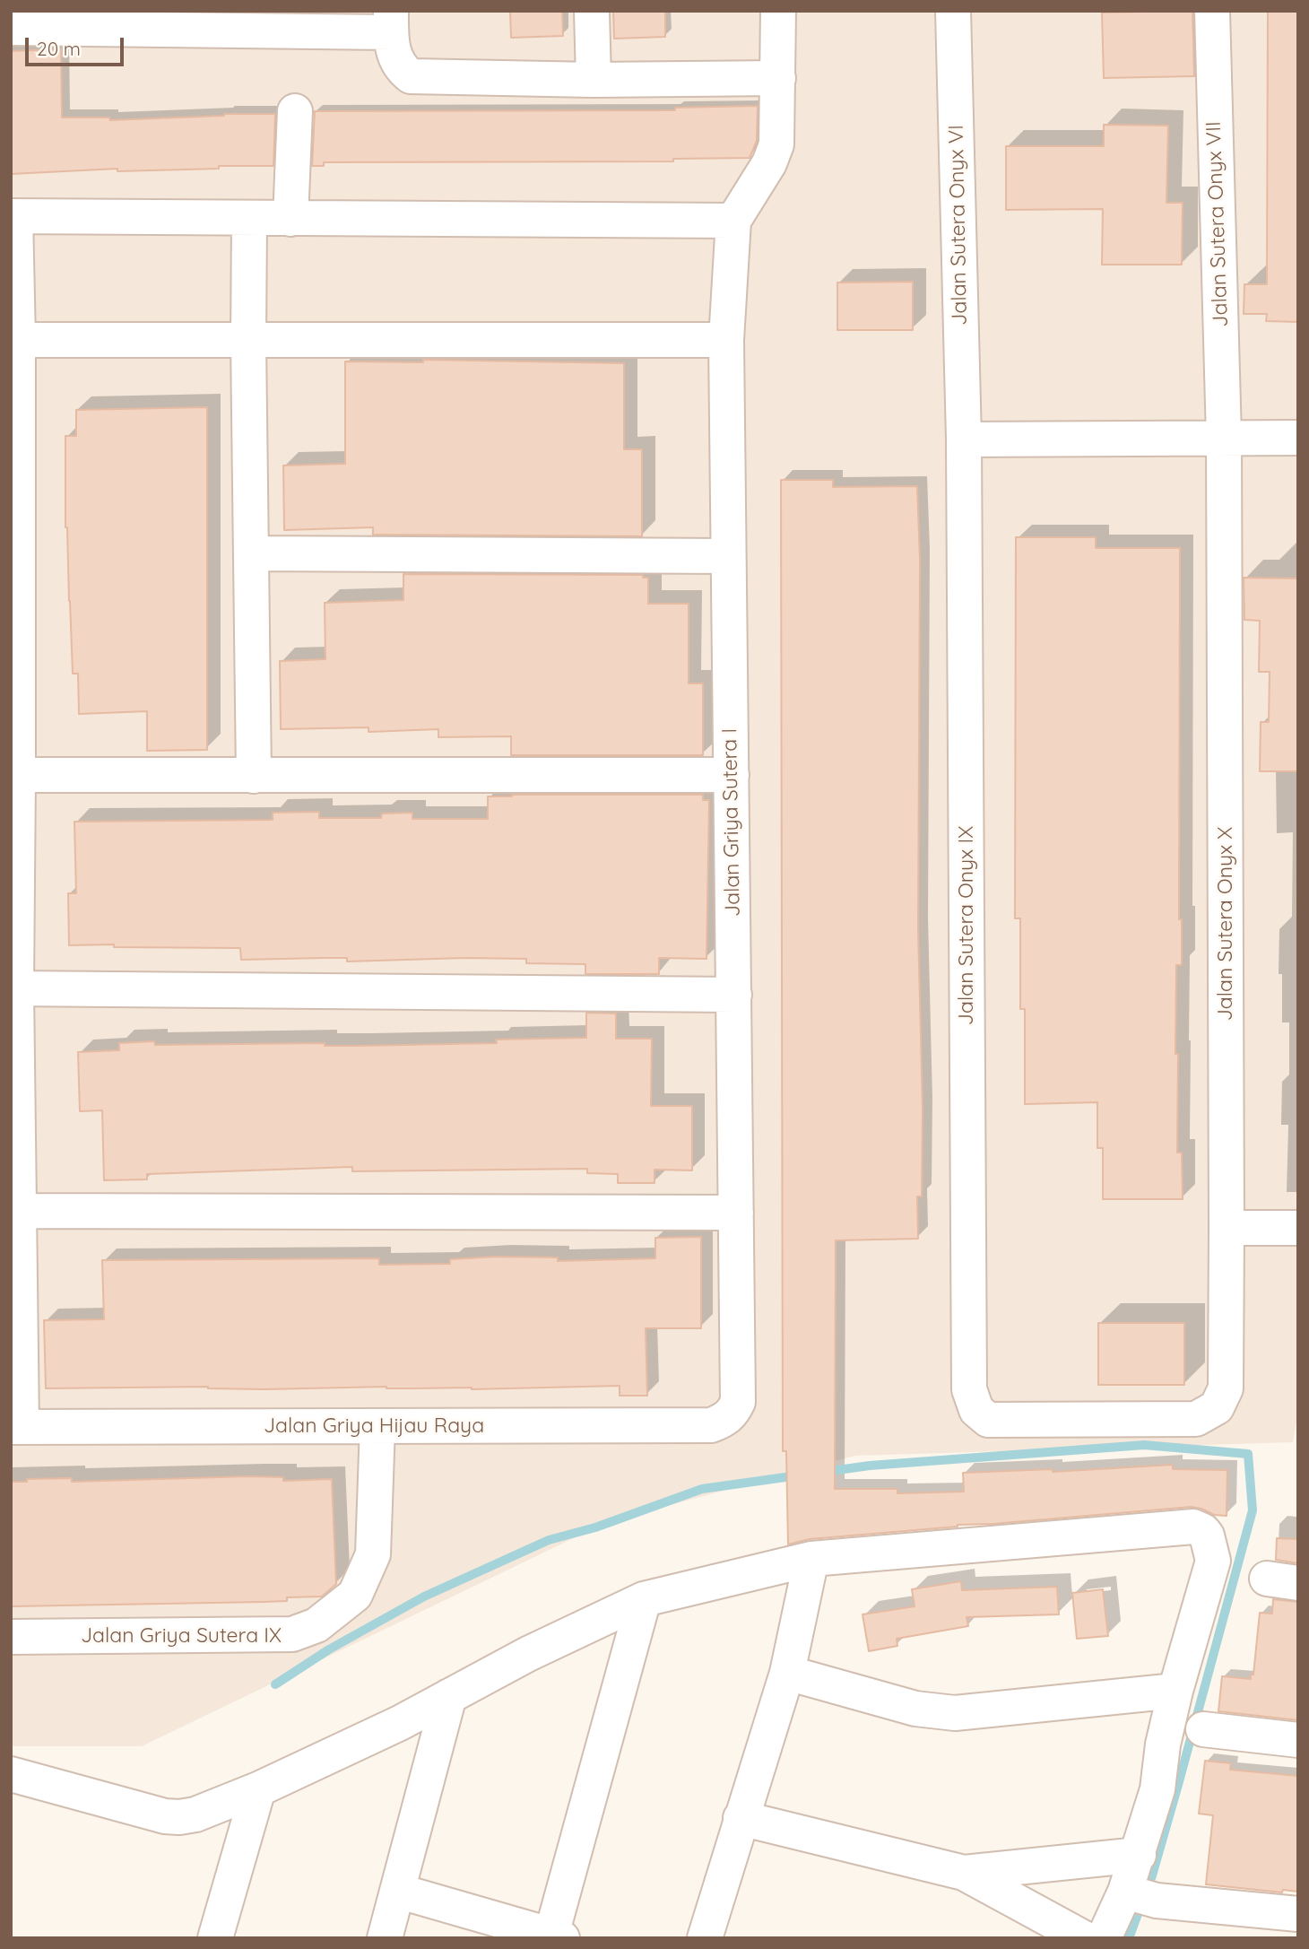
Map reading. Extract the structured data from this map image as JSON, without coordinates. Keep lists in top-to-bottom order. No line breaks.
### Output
{"streets":{"street":["Jalan Sutera Onyx VII","Jalan Sutera Onyx VI","Jalan Griya Sutera I","Jalan Sutera Onyx X","Jalan Sutera Onyx IX","Jalan Griya Hijau Raya","Jalan Griya Sutera IX"]},"crossings":[["Jalan Sutera Onyx VII","Jalan Sutera Onyx X"],["Jalan Sutera Onyx VI","Jalan Sutera Onyx IX"],["Jalan Griya Sutera I","Jalan Griya Hijau Raya"],["Jalan Sutera Onyx X","Jalan Sutera Onyx IX"],["Jalan Griya Hijau Raya","Jalan Griya Sutera IX"]],"scale_bar":"20 m"}
